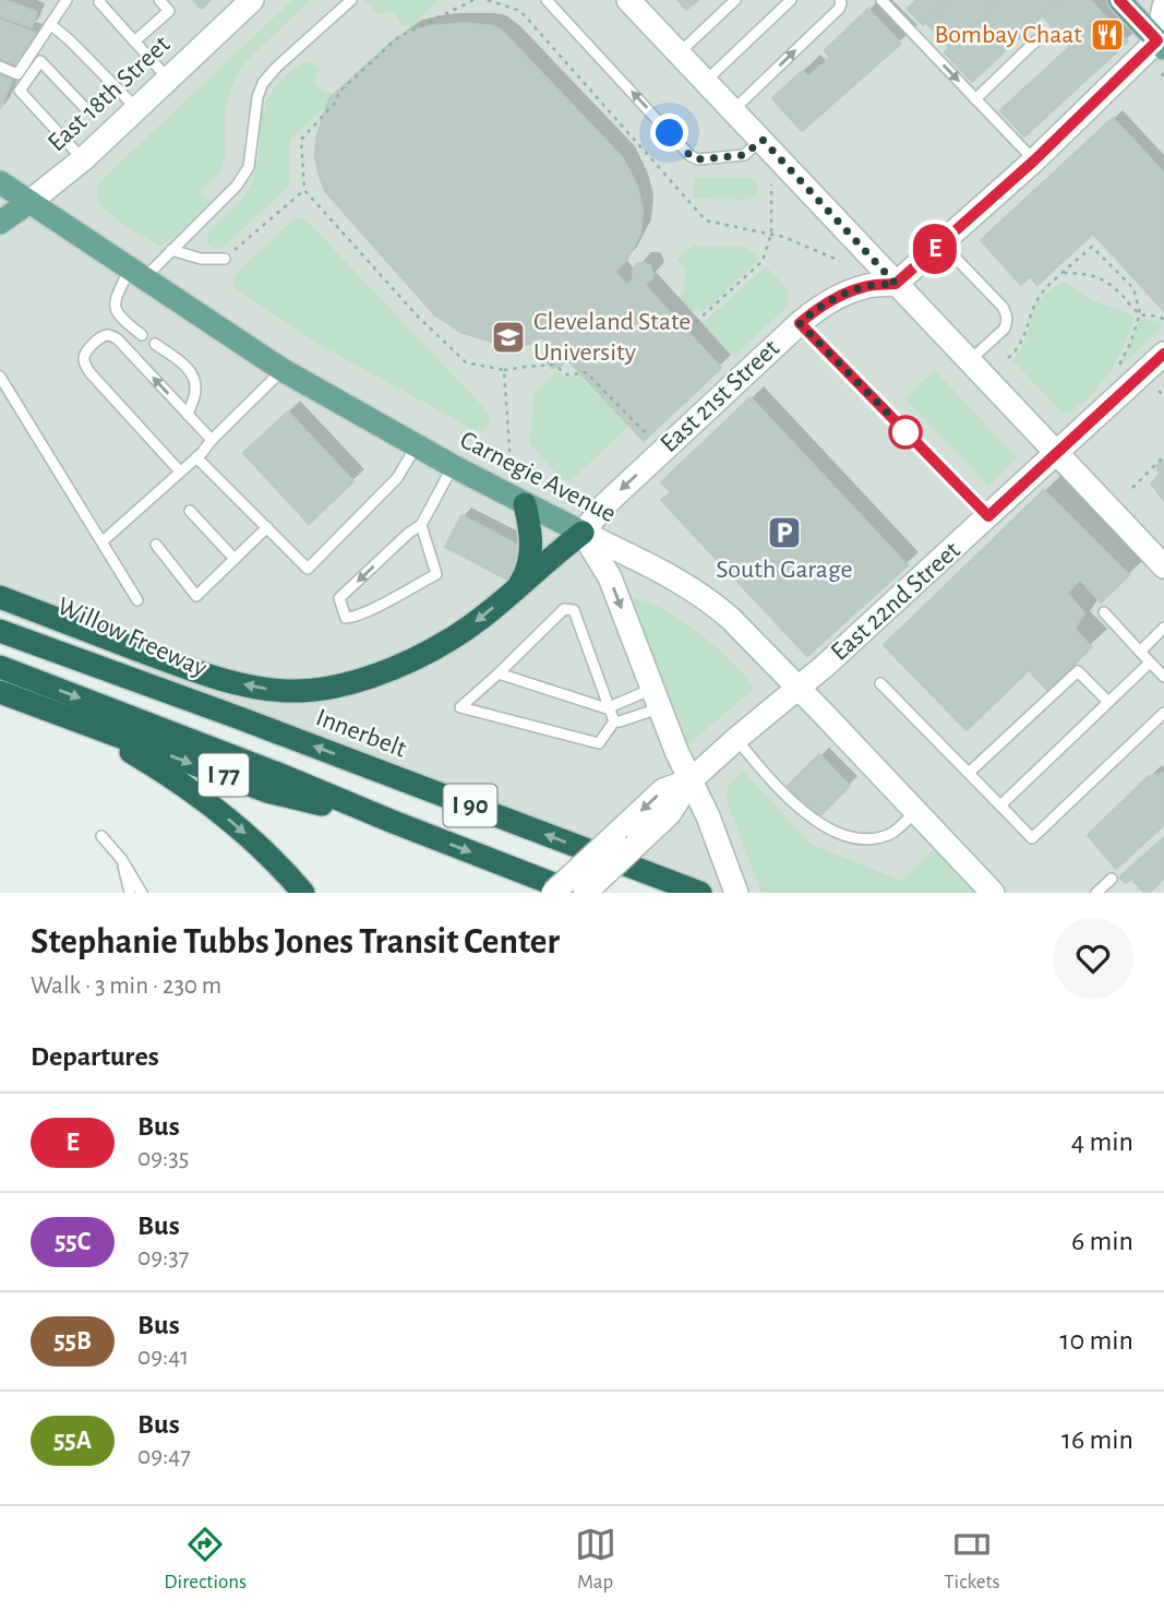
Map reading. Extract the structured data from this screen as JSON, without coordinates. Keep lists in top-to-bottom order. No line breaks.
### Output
{"streets":{"highway":["Willow Freeway","Innerbelt","I 77","I 90"],"main road":["East 18th Street","Carnegie Avenue"],"street":["East 21st Street","East 22nd Street"]},"crossings":[["East 18th Street","Carnegie Avenue"],["East 21st Street","Carnegie Avenue"],["Carnegie Avenue","East 22nd Street"],["Willow Freeway","Innerbelt"],["I 77","I 90"]],"one_way":["East 21st Street"],"places":{"restaurant":["Bombay Chaat"],"school or university":["Cleveland State University"],"parking":["South Garage"]},"lines":["bus line E"],"page":{"on_map":"E","heading":[["Stephanie Tubbs Jones Transit Center","Walk · 3 min · 230 m"],"Departures"],"list":[{"mark":"E","name":"Bus","note":"09:35","value":"4 min"},{"mark":"55C","name":"Bus","note":"09:37","value":"6 min"},{"mark":"55B","name":"Bus","note":"09:41","value":"10 min"},{"mark":"55A","name":"Bus","note":"09:47","value":"16 min"}],"tabs":["Directions","Map","Tickets"]}}
